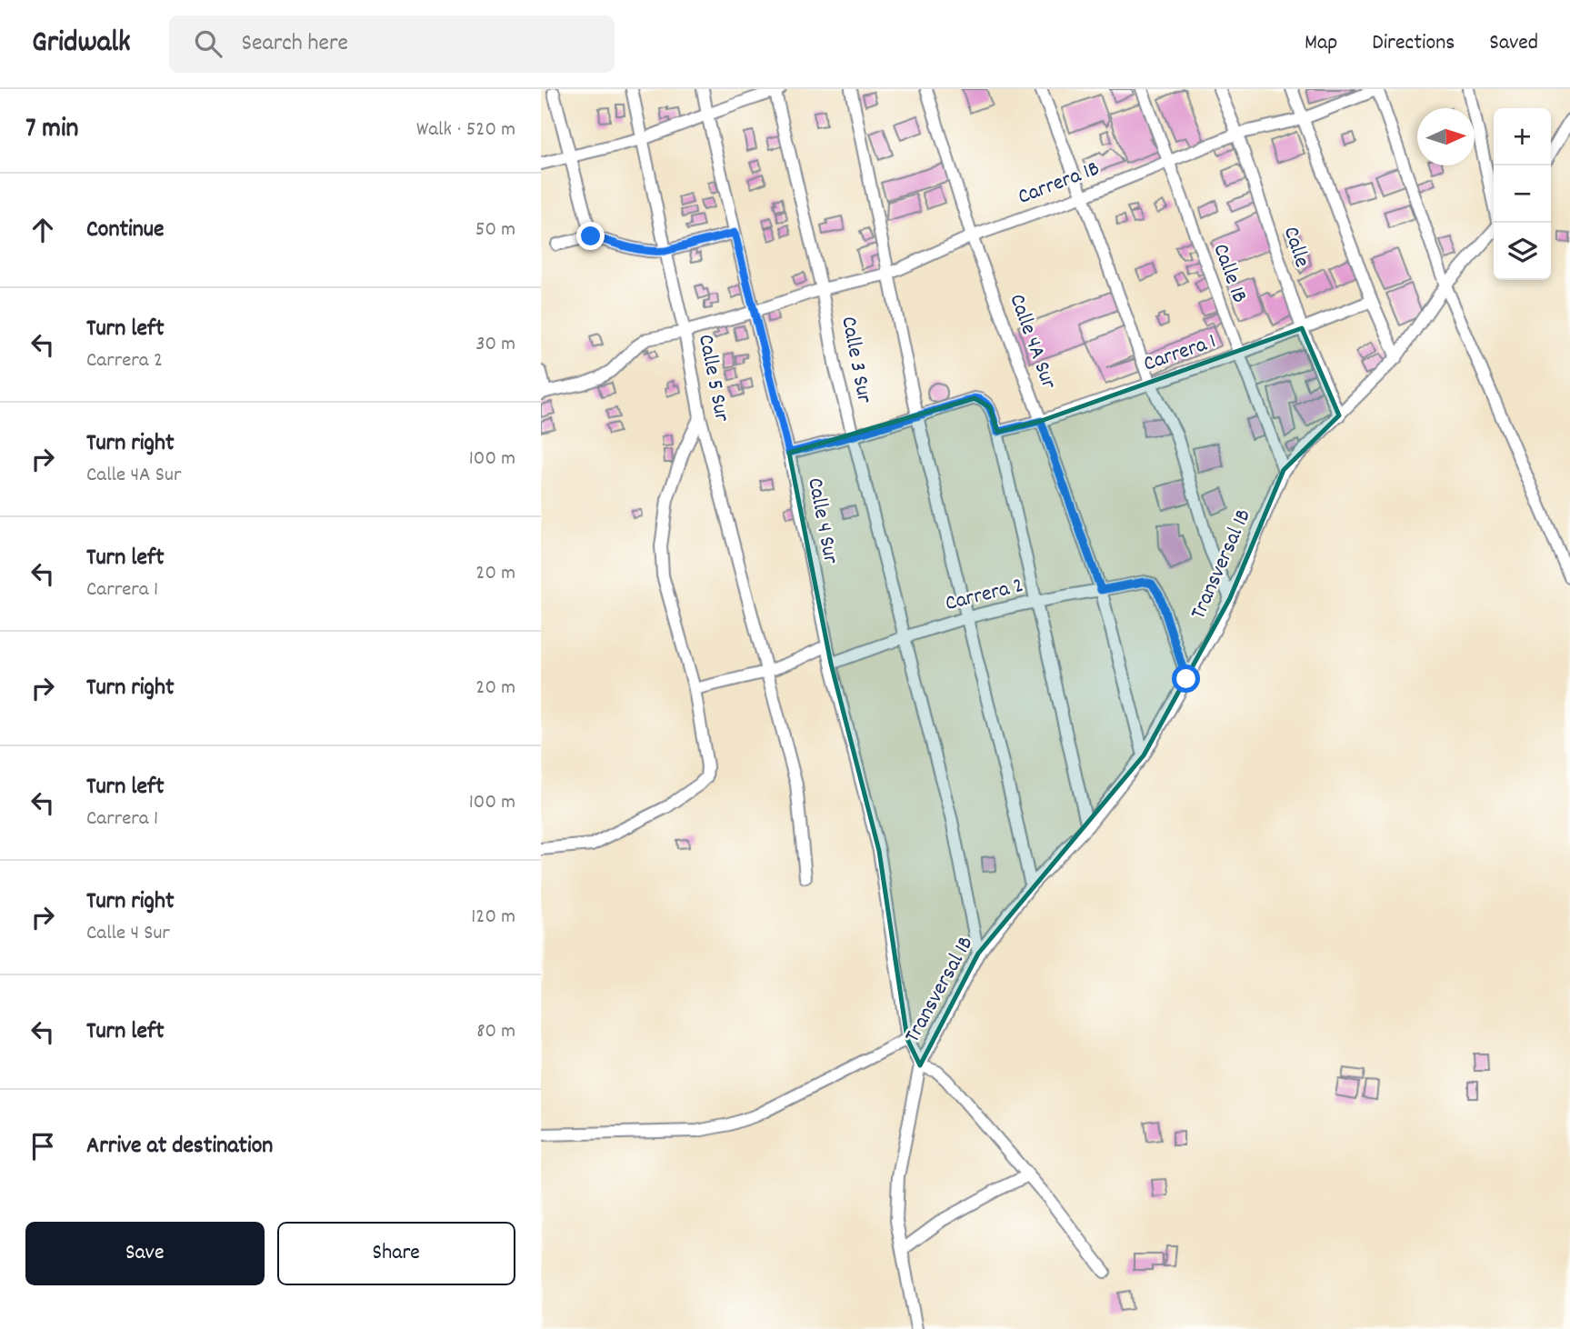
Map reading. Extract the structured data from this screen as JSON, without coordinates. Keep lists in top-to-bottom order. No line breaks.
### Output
{"streets":{"street":["Carrera 1B","Calle","Calle 1B","Calle 4A Sur","Carrera 1","Calle 3 Sur","Calle 5 Sur","Calle 4 Sur","Transversal 1B","Carrera 2"]},"crossings":[["Carrera 1B","Calle"],["Carrera 1B","Calle 1B"],["Carrera 1B","Calle 4A Sur"],["Carrera 1B","Calle 3 Sur"],["Carrera 1B","Calle 5 Sur"],["Carrera 1B","Calle 4 Sur"],["Calle","Carrera 1"],["Calle","Transversal 1B"],["Calle 1B","Carrera 1"],["Calle 1B","Transversal 1B"],["Calle 4A Sur","Carrera 1"],["Calle 4A Sur","Transversal 1B"],["Calle 4A Sur","Carrera 2"],["Calle 3 Sur","Transversal 1B"],["Calle 3 Sur","Carrera 2"],["Calle 4 Sur","Transversal 1B"],["Calle 4 Sur","Carrera 2"],["Transversal 1B","Carrera 2"]],"north":"right","page":{"header":"Gridwalk","search":"Search here","nav":["Map","Directions","Saved"],"heading":["7 min","Walk · 520 m"],"map_buttons":["+","−"],"list":[["Continue","50 m"],["Turn left","Carrera 2","30 m"],["Turn right","Calle 4A Sur","100 m"],["Turn left","Carrera 1","20 m"],["Turn right","20 m"],["Turn left","Carrera 1","100 m"],["Turn right","Calle 4 Sur","120 m"],["Turn left","80 m"],"Arrive at destination"],"buttons":["Save","Share"]}}
